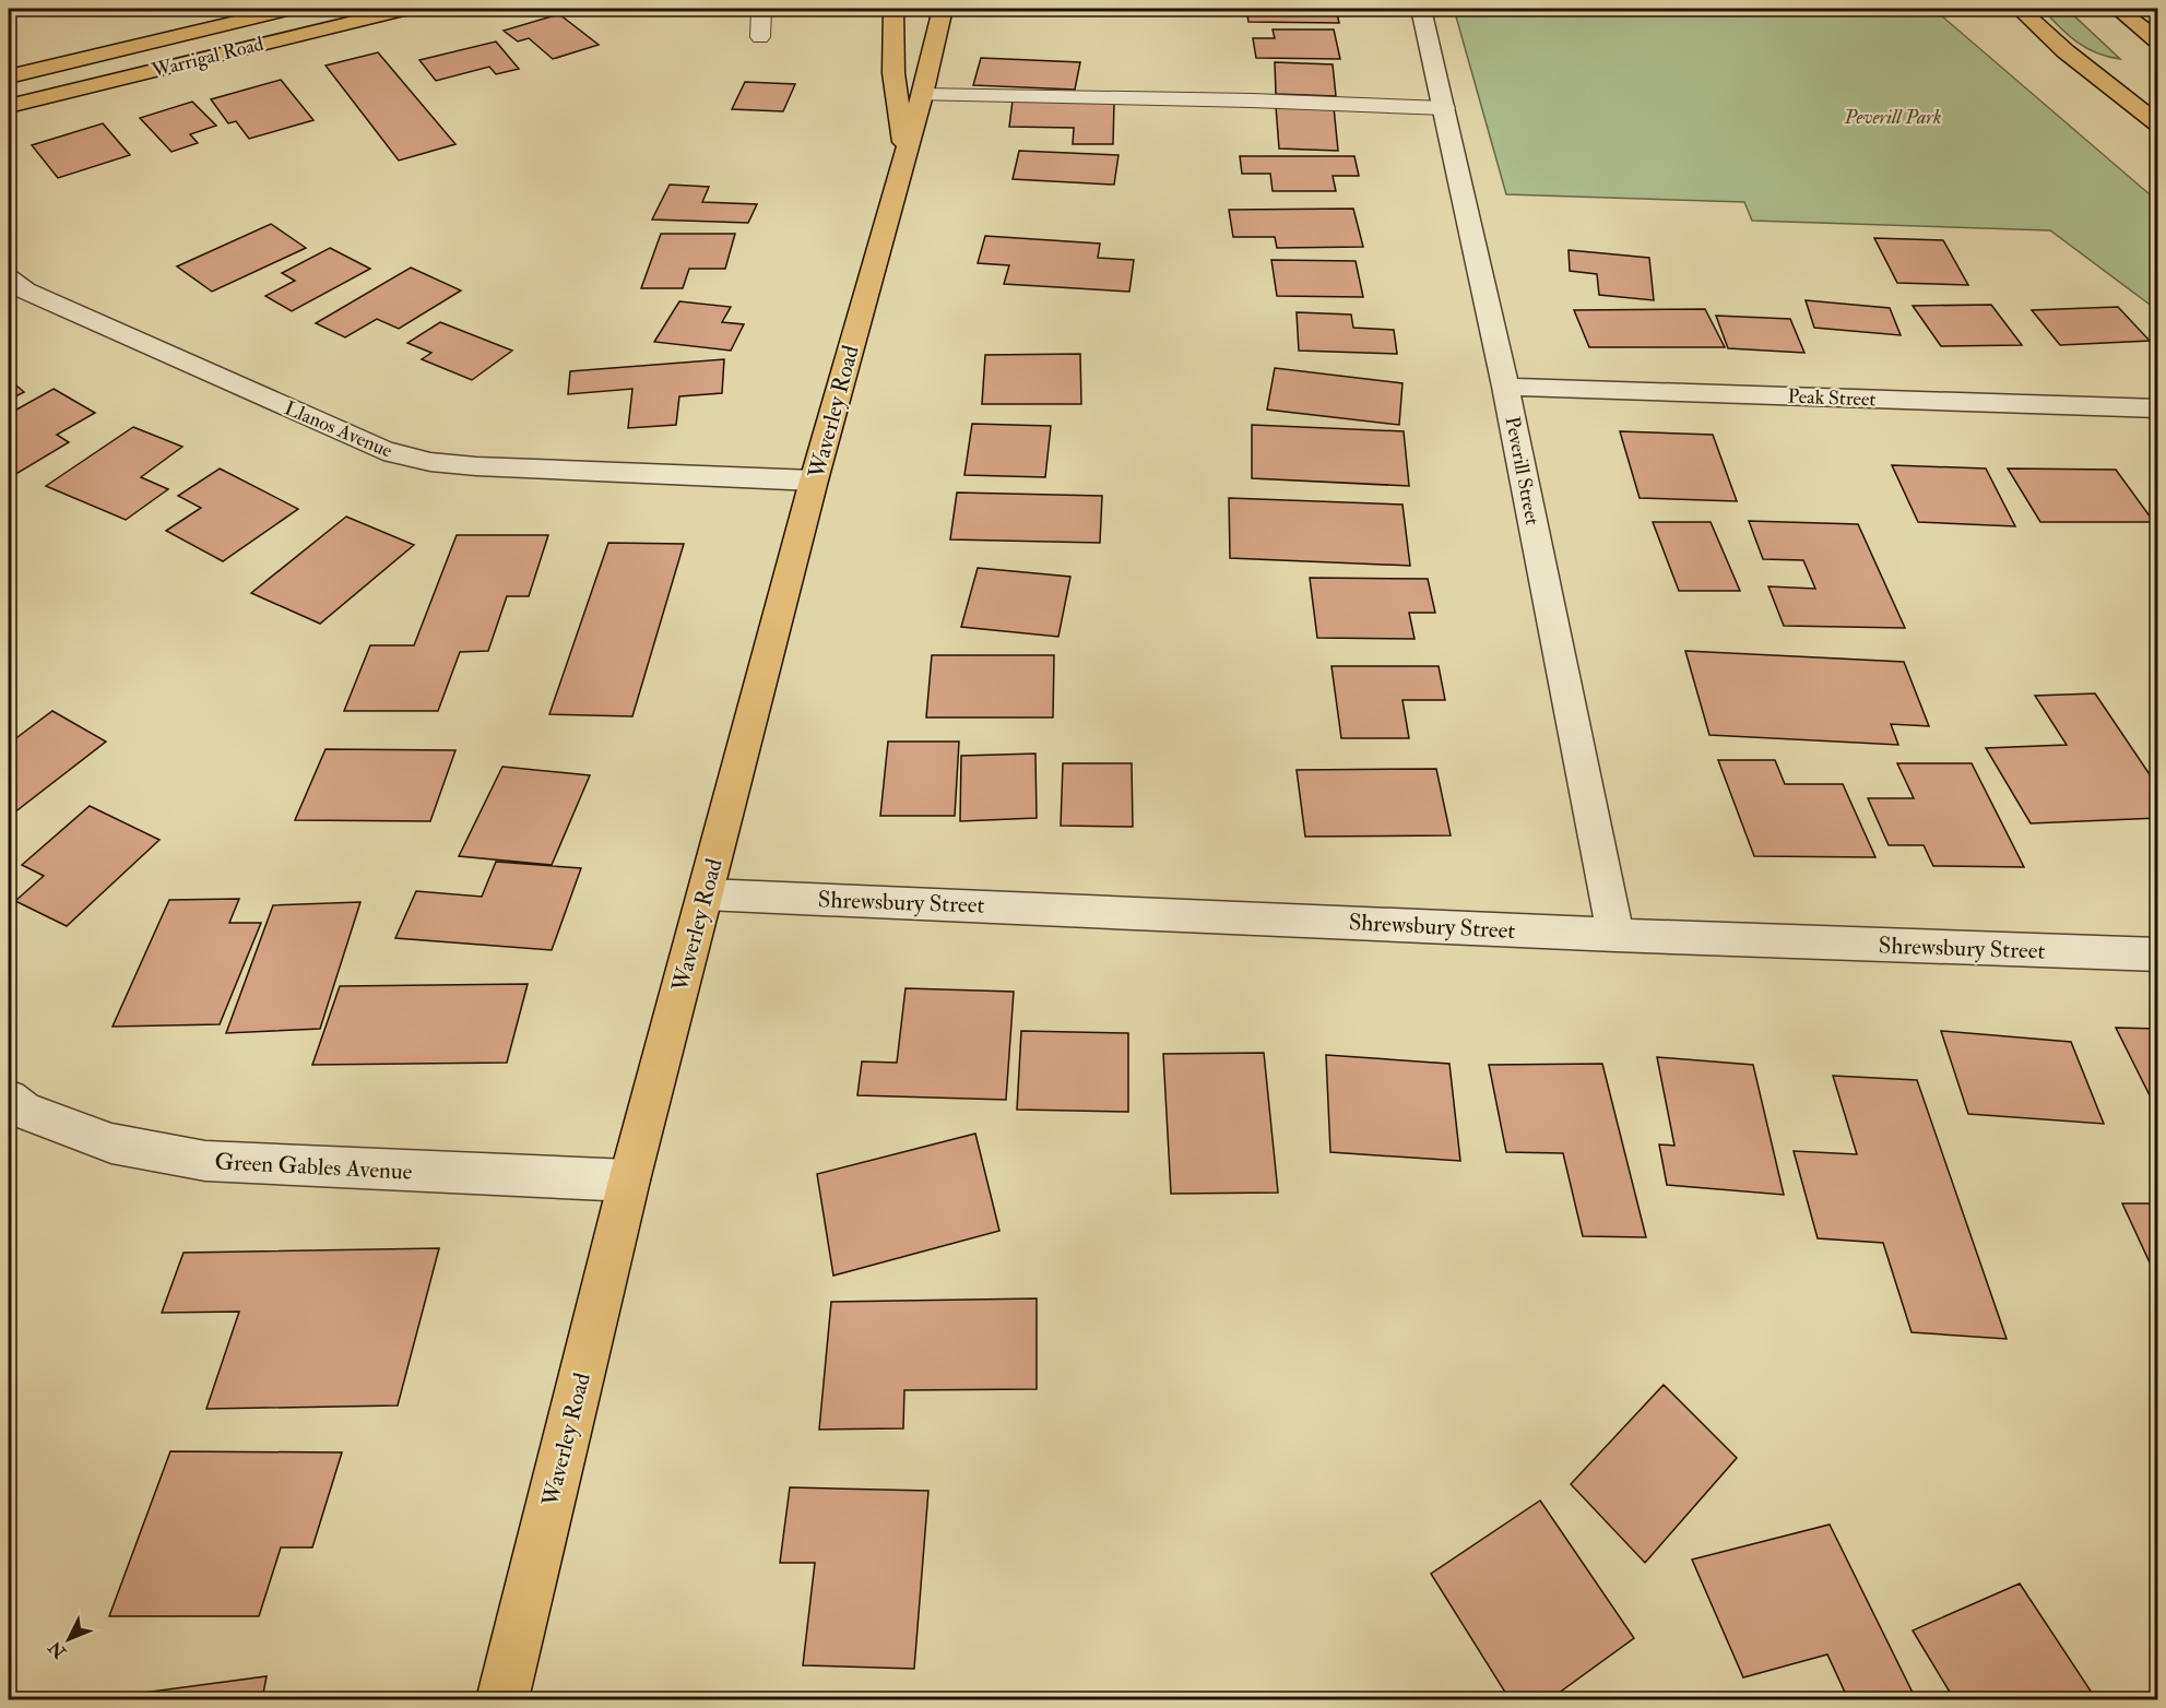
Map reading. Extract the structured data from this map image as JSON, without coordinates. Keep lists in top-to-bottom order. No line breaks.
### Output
{"streets":{"main road":["Warrigal Road","Waverley Road"],"street":["Peak Street","Llanos Avenue","Peverill Street","Shrewsbury Street","Green Gables Avenue"]},"crossings":[["Peak Street","Peverill Street"],["Waverley Road","Llanos Avenue"],["Waverley Road","Shrewsbury Street"],["Waverley Road","Green Gables Avenue"],["Peverill Street","Shrewsbury Street"]],"parks":["Peverill Park"],"north":"bottom left"}
